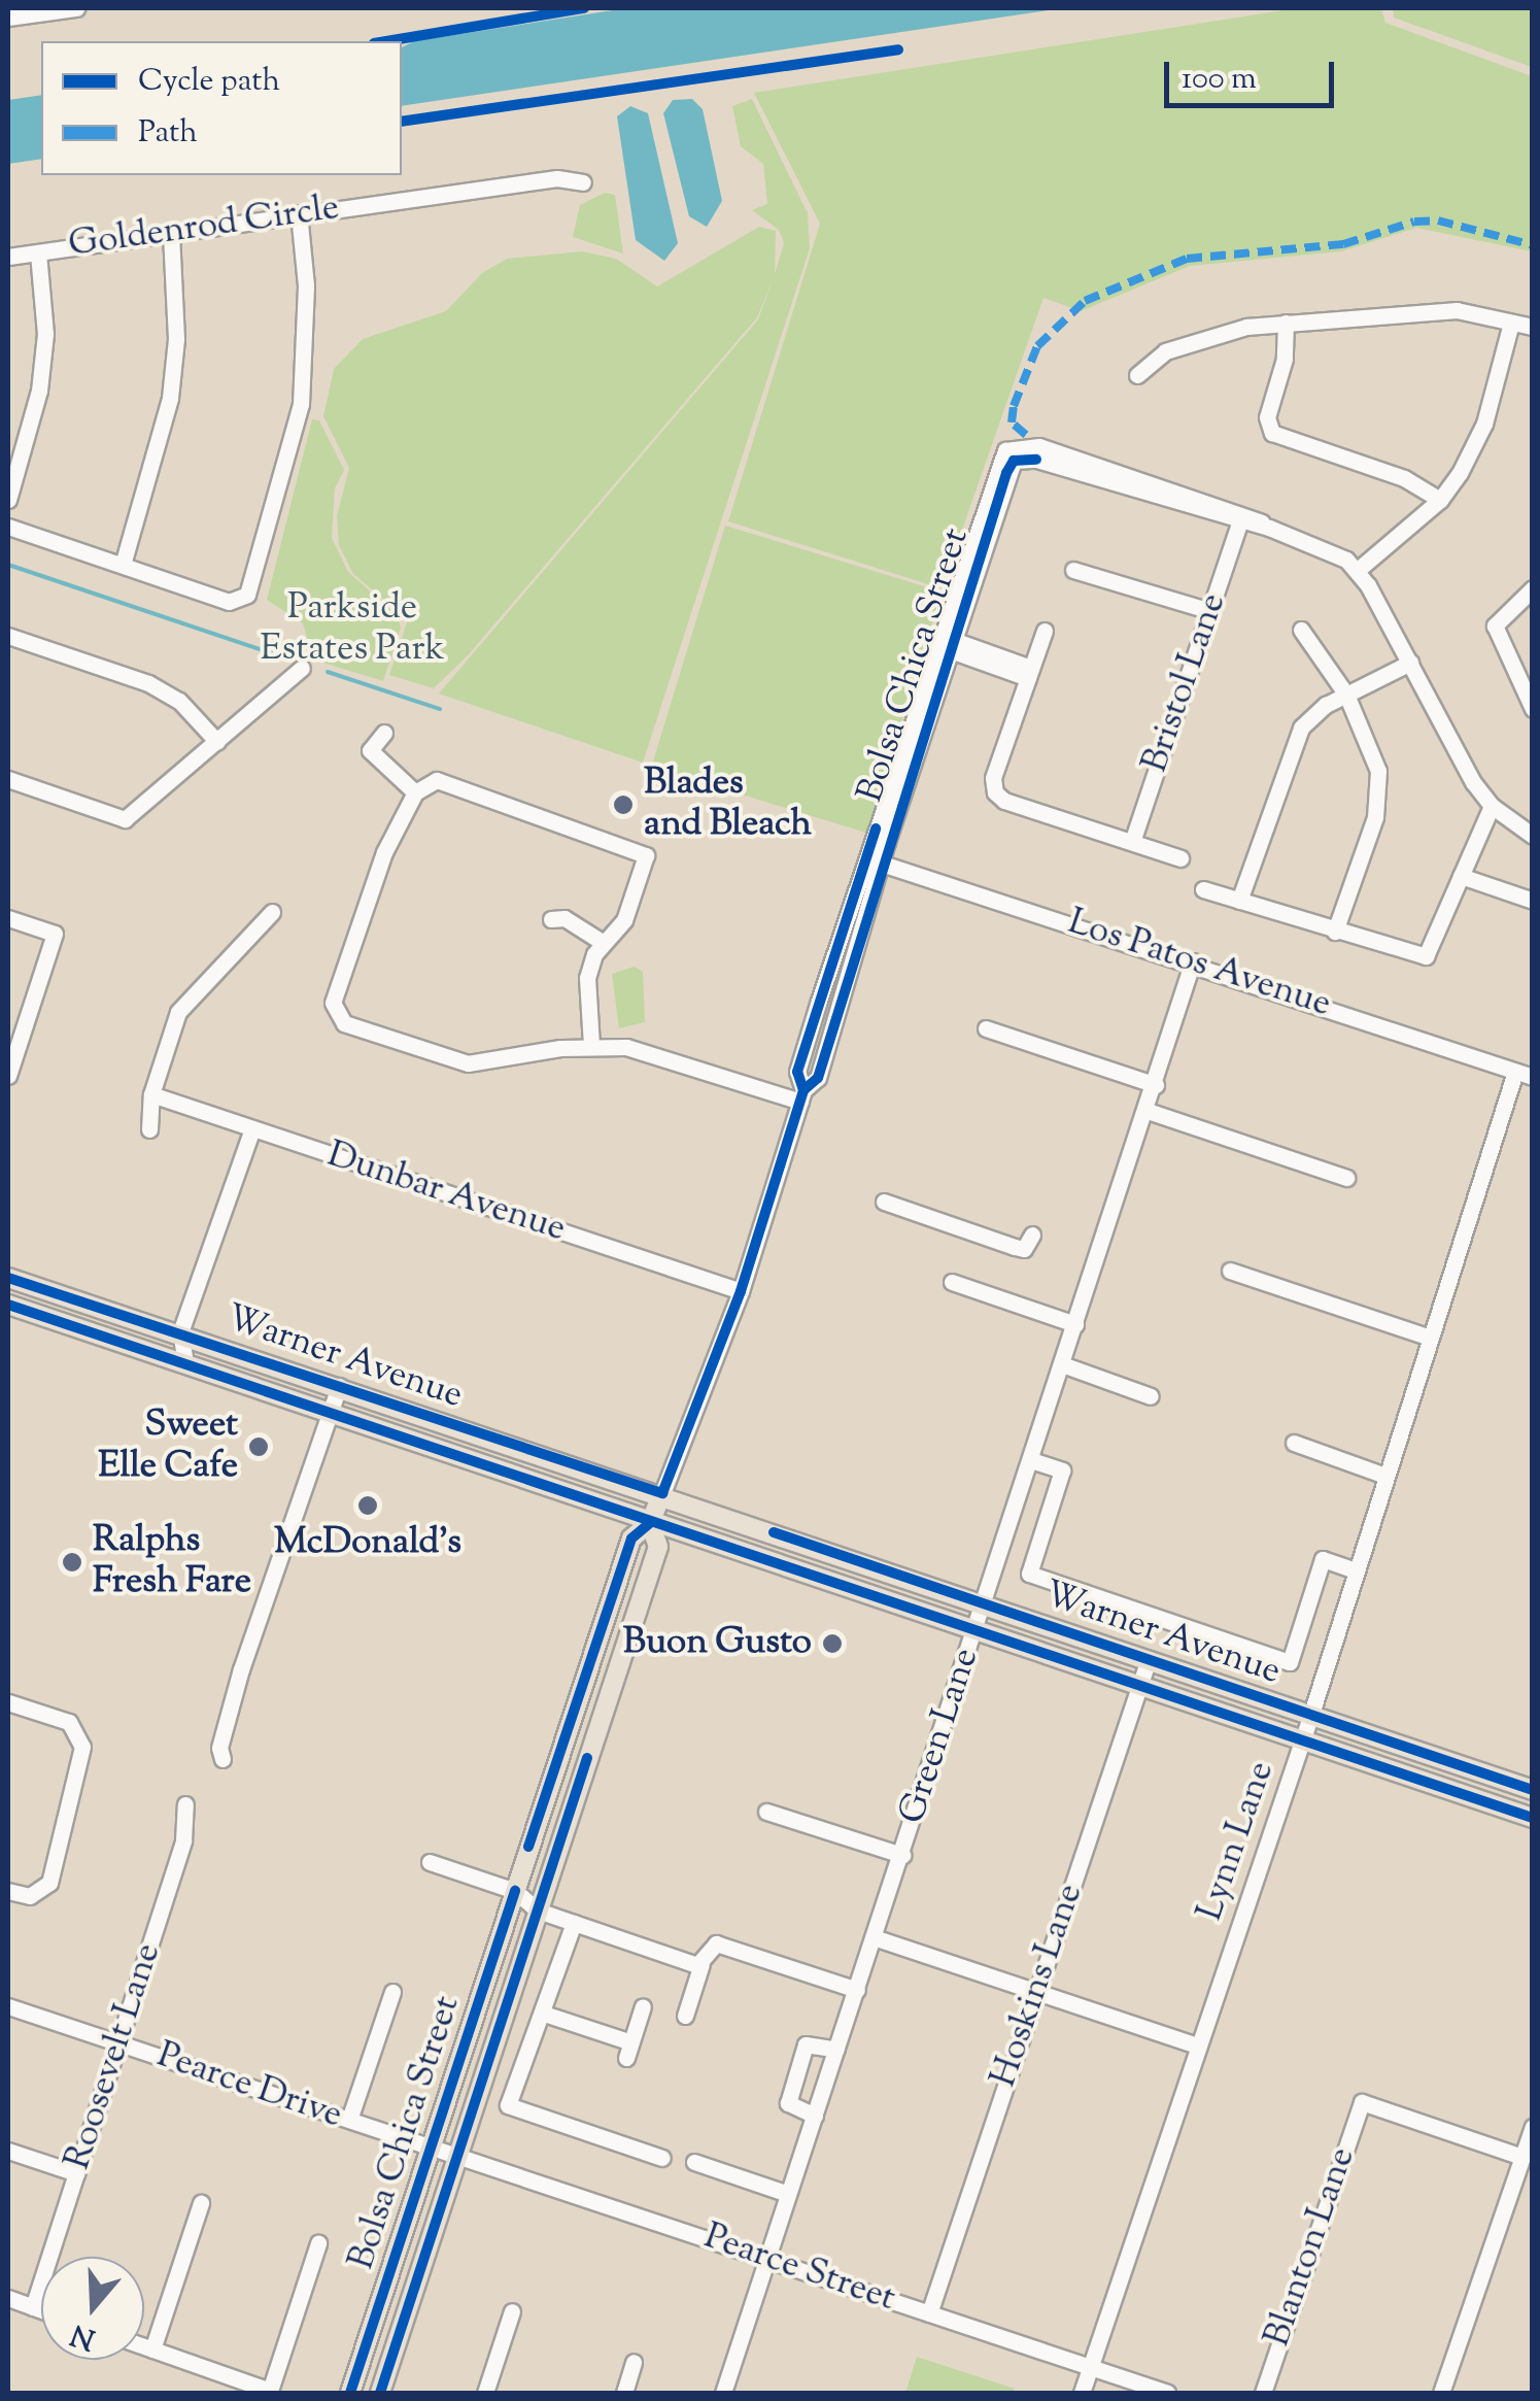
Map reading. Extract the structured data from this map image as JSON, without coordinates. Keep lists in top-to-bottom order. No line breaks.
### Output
{"streets":{"main road":["Bolsa Chica Street","Warner Avenue"],"street":["Goldenrod Circle","Bristol Lane","Los Patos Avenue","Dunbar Avenue","Green Lane","Lynn Lane","Hoskins Lane","Roosevelt Lane","Pearce Drive","Blanton Lane","Pearce Street"]},"crossings":[["Bolsa Chica Street","Bristol Lane"],["Bolsa Chica Street","Los Patos Avenue"],["Bolsa Chica Street","Dunbar Avenue"],["Bolsa Chica Street","Warner Avenue"],["Bolsa Chica Street","Pearce Drive"],["Bolsa Chica Street","Pearce Street"],["Los Patos Avenue","Green Lane"],["Los Patos Avenue","Lynn Lane"],["Warner Avenue","Green Lane"],["Warner Avenue","Lynn Lane"],["Warner Avenue","Hoskins Lane"],["Green Lane","Pearce Street"],["Lynn Lane","Pearce Street"],["Hoskins Lane","Pearce Street"],["Roosevelt Lane","Pearce Drive"],["Pearce Drive","Pearce Street"]],"parks":["Parkside Estates Park"],"places":["Blades and Bleach","Sweet Elle Cafe","McDonald's","Ralphs Fresh Fare","Buon Gusto"],"legend":["Cycle path","Path"],"scale_bar":"100 m","north":"bottom"}
